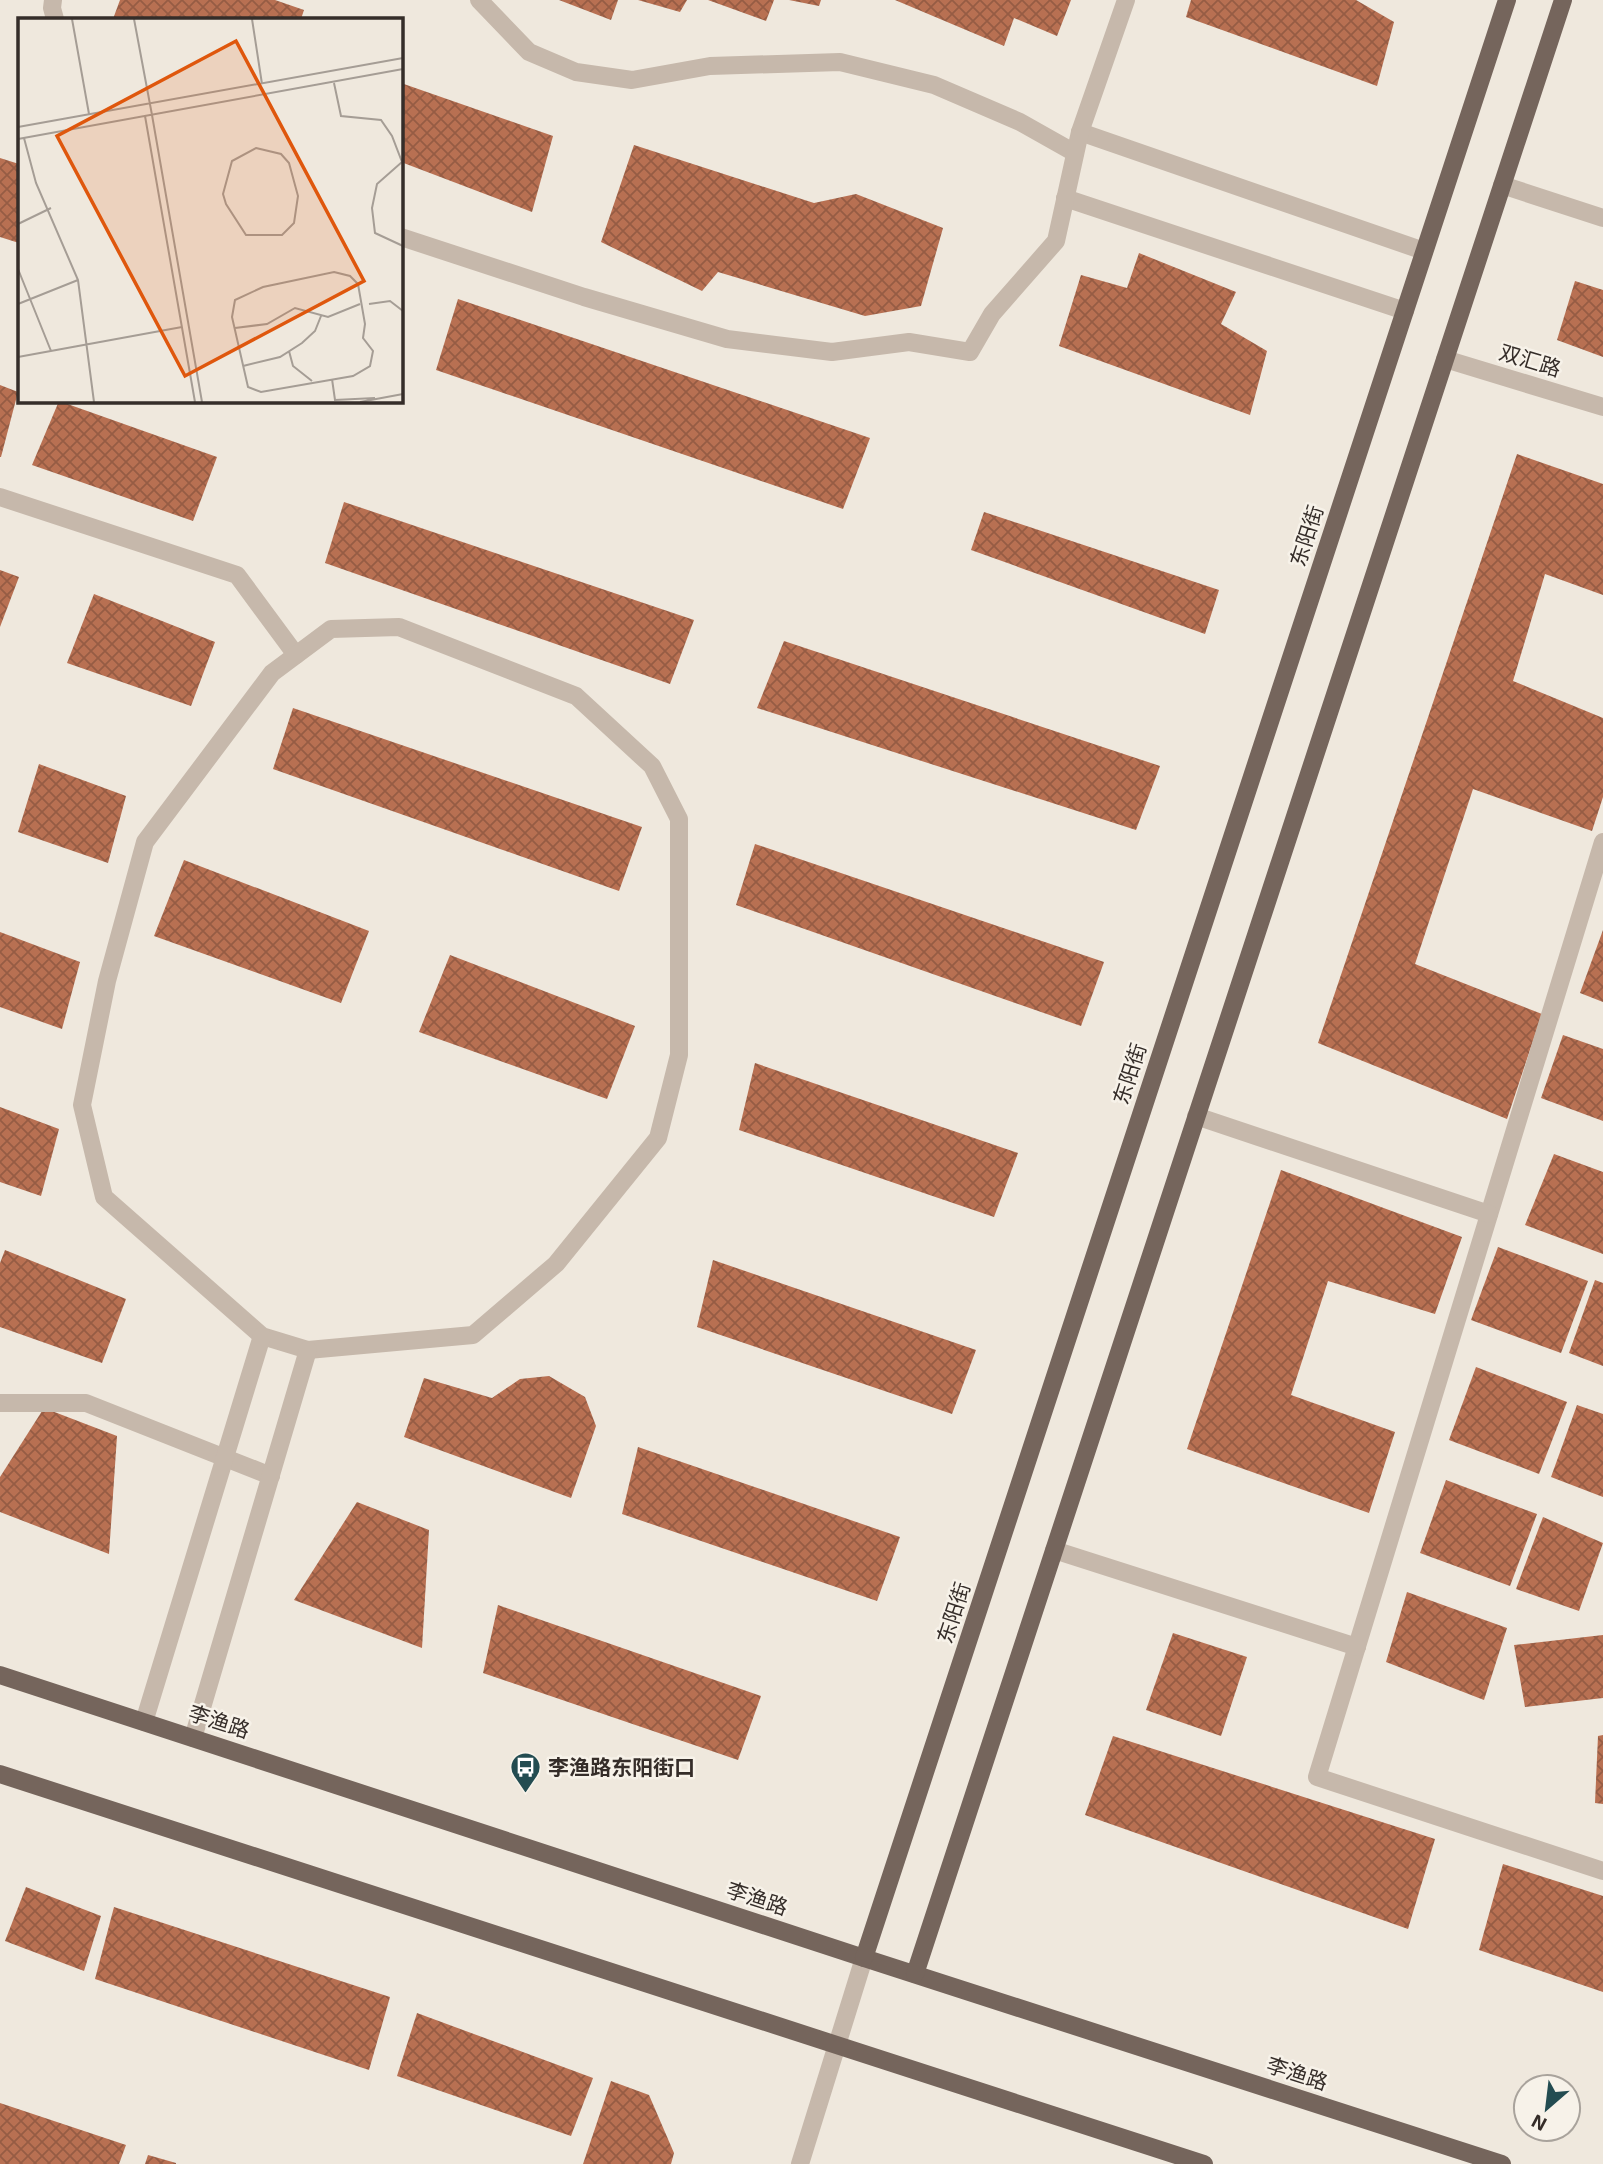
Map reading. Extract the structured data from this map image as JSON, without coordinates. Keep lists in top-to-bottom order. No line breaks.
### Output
{"streets":{"main road":["东阳街","李渔路"],"street":["双汇路"]},"crossings":[["东阳街","李渔路"]],"places":{"bus stop":["李渔路东阳街口"]},"north":"bottom left"}
